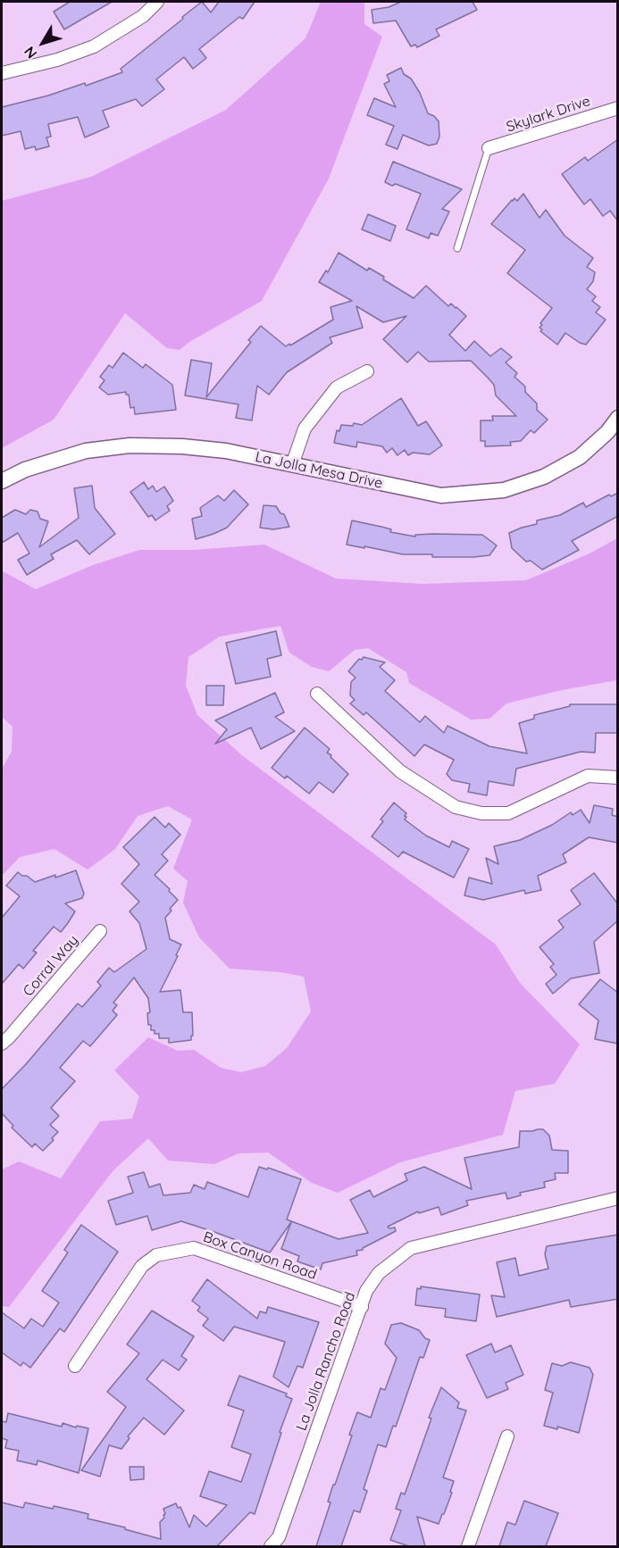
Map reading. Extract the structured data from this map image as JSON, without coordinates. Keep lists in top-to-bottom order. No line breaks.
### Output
{"streets":{"street":["Skylark Drive","La Jolla Mesa Drive","Corral Way","Box Canyon Road","La Jolla Rancho Road"]},"crossings":[["Box Canyon Road","La Jolla Rancho Road"]],"north":"bottom left"}
